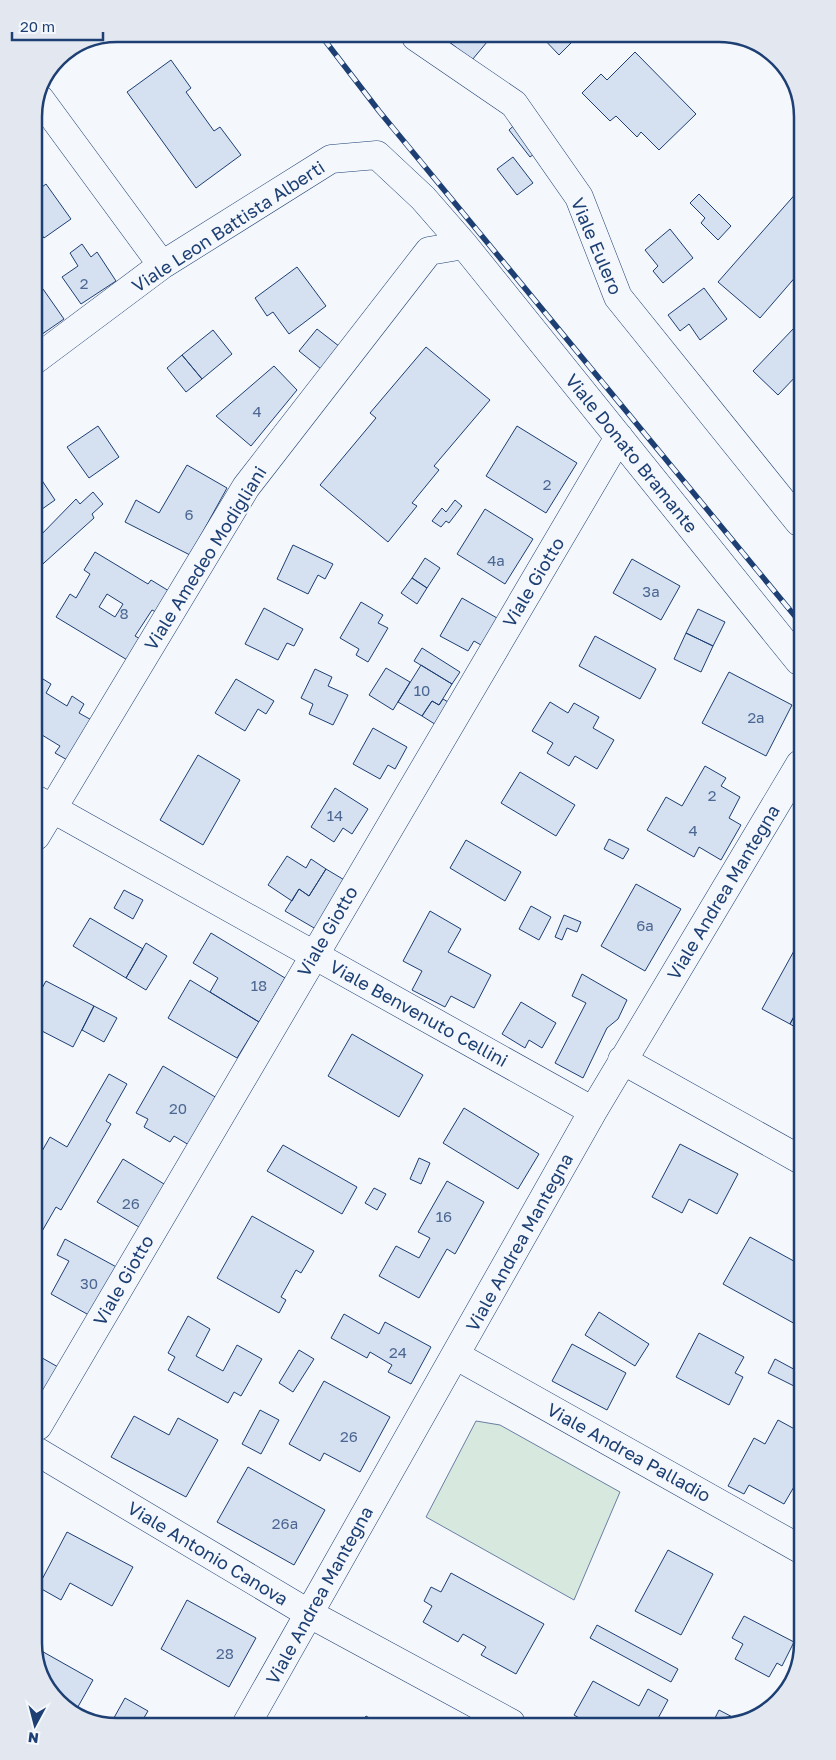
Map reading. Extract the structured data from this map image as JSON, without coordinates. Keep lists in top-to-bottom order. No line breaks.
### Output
{"streets":{"street":["Viale Leon Battista Alberti","Viale Eulero","Viale Donato Bramante","Viale Amedeo Modigliani","Viale Giotto","Viale Andrea Mantegna","Viale Benvenuto Cellini","Viale Andrea Palladio","Viale Antonio Canova"]},"crossings":[["Viale Leon Battista Alberti","Viale Donato Bramante"],["Viale Leon Battista Alberti","Viale Amedeo Modigliani"],["Viale Donato Bramante","Viale Amedeo Modigliani"],["Viale Donato Bramante","Viale Giotto"],["Viale Amedeo Modigliani","Viale Benvenuto Cellini"],["Viale Giotto","Viale Benvenuto Cellini"],["Viale Andrea Mantegna","Viale Benvenuto Cellini"],["Viale Andrea Mantegna","Viale Andrea Palladio"],["Viale Andrea Mantegna","Viale Antonio Canova"]],"house_numbers":["2","4","2","6","4a","3a","8","10","2a","2","14","4","6a","18","20","26","16","30","24","26","26a","28"],"scale_bar":"20 m","north":"bottom"}
